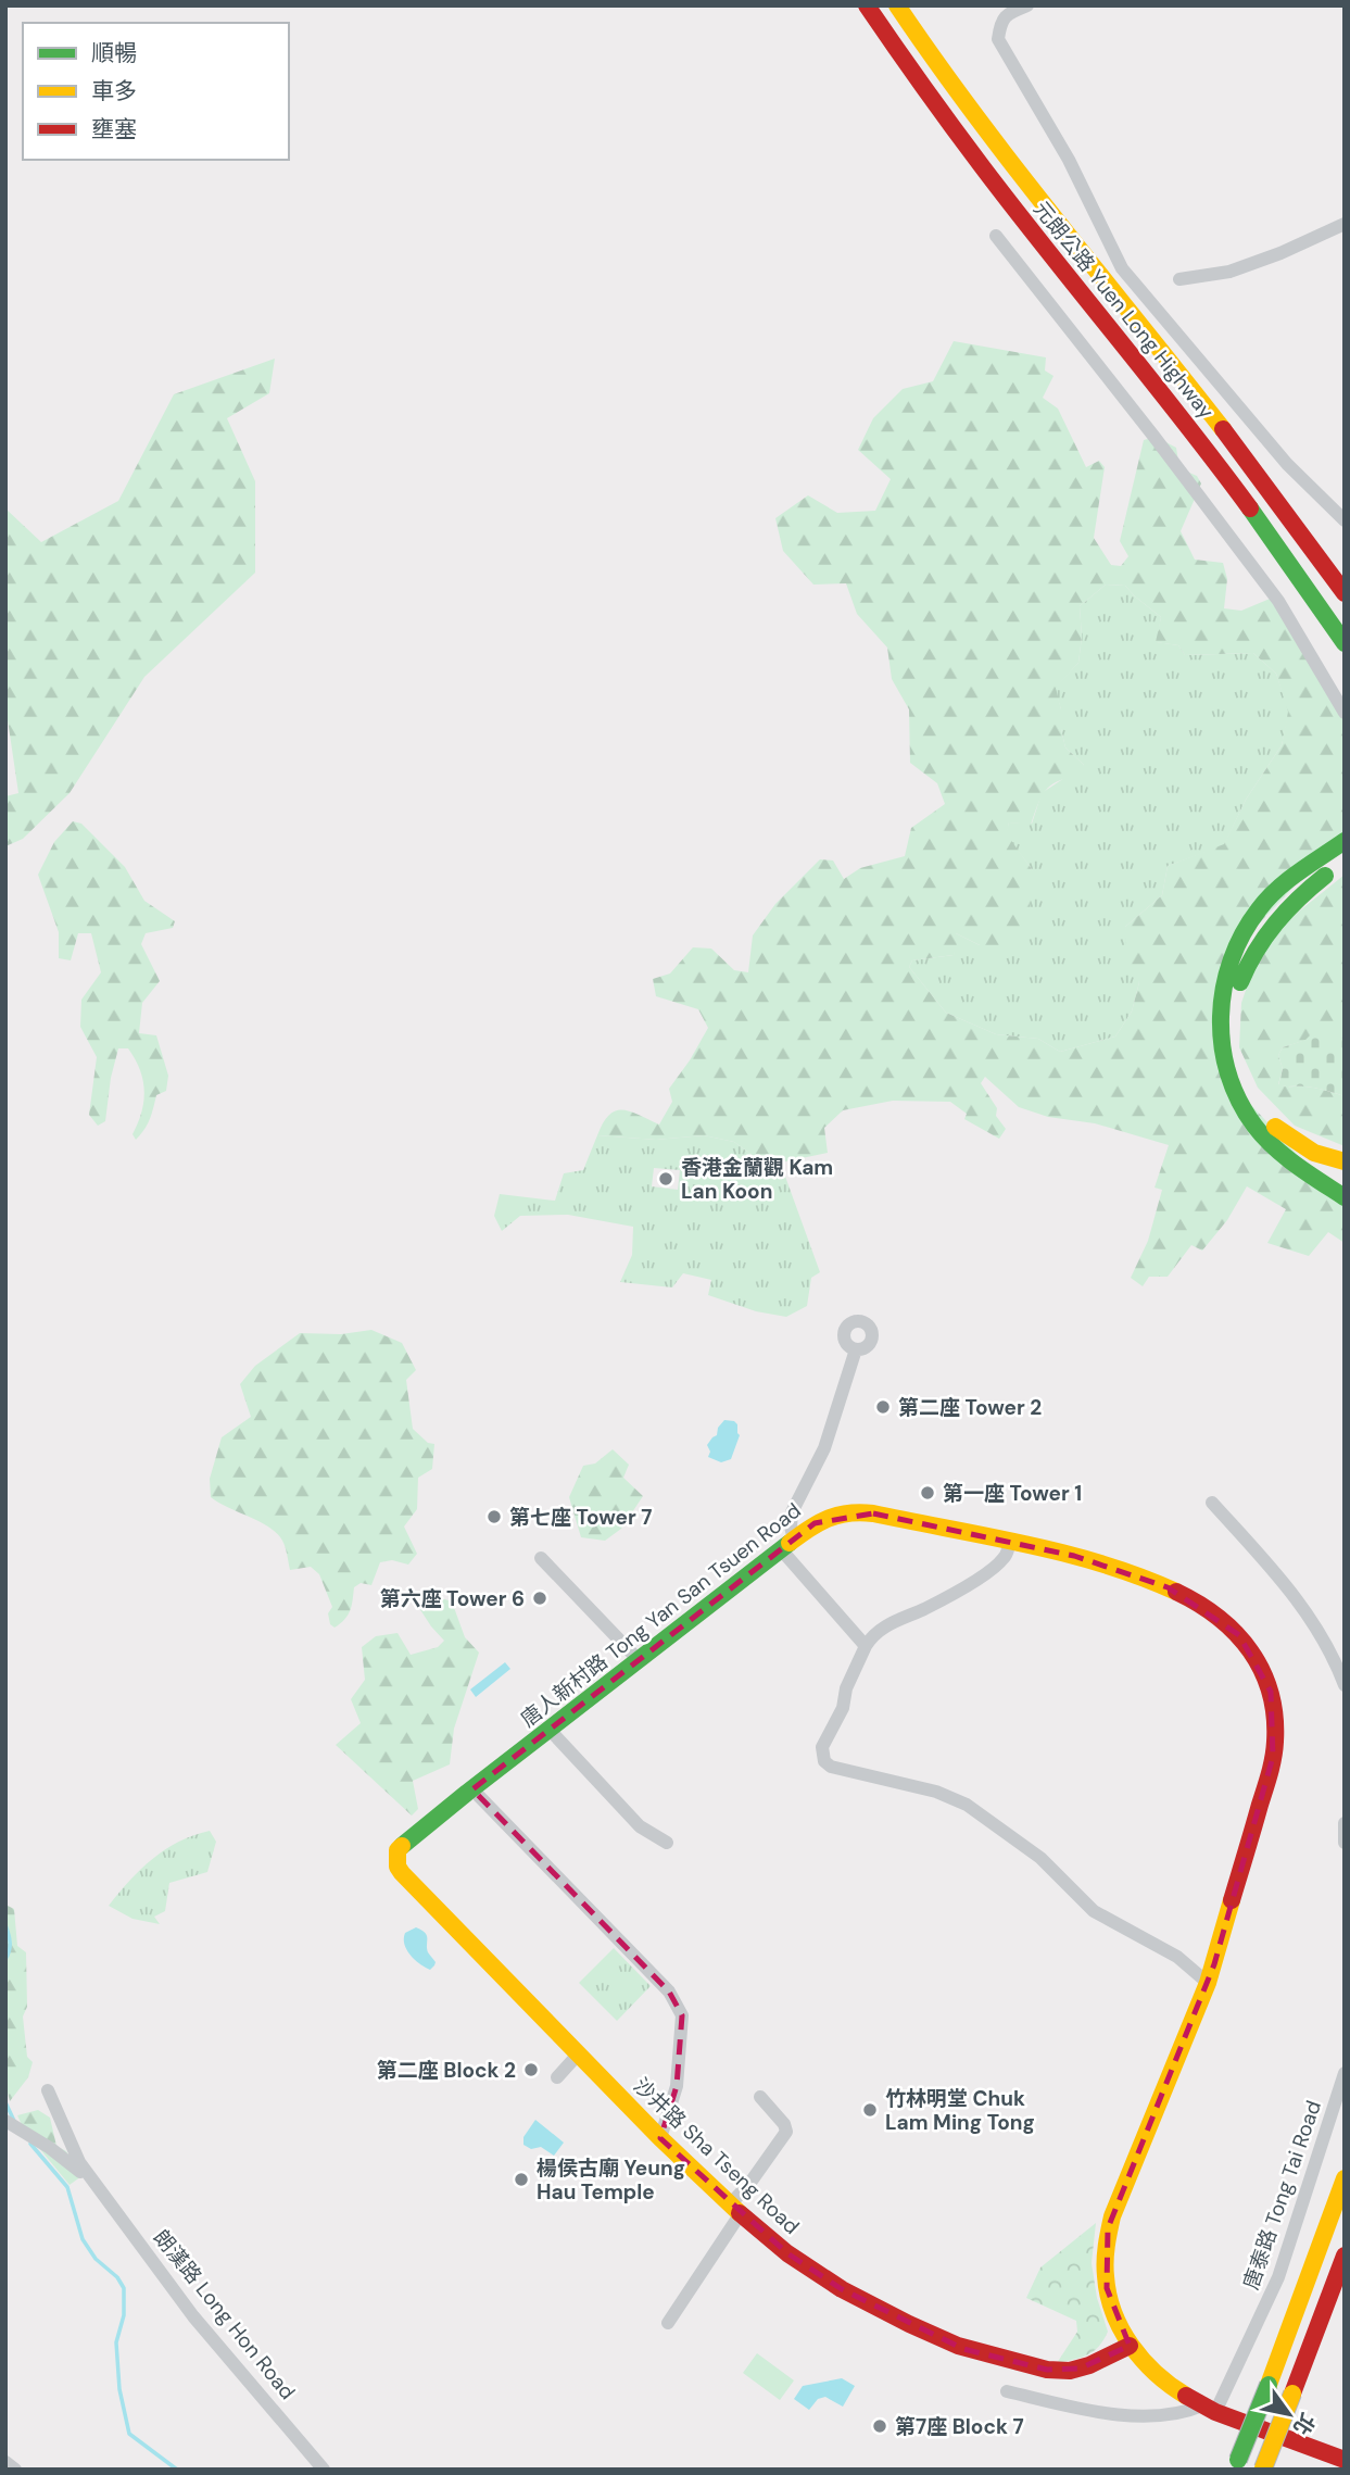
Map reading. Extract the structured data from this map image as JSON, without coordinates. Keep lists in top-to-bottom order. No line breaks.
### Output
{"streets":{"main road":["元朗公路 Yuen Long Highway","唐人新村路 Tong Yan San Tsuen Road","沙井路 Sha Tseng Road"],"street":["唐泰路 Tong Tai Road","朗漢路 Long Hon Road"]},"crossings":[["唐人新村路 Tong Yan San Tsuen Road","沙井路 Sha Tseng Road"],["唐人新村路 Tong Yan San Tsuen Road","唐泰路 Tong Tai Road"]],"places":["香港金蘭觀 Kam Lan Koon","第二座 Tower 2","第一座 Tower 1","第七座 Tower 7","第六座 Tower 6","第二座 Block 2","竹林明堂 Chuk Lam Ming Tong","楊侯古廟 Yeung Hau Temple","第7座 Block 7"],"legend":["順暢","車多","壅塞"],"north":"bottom right"}
